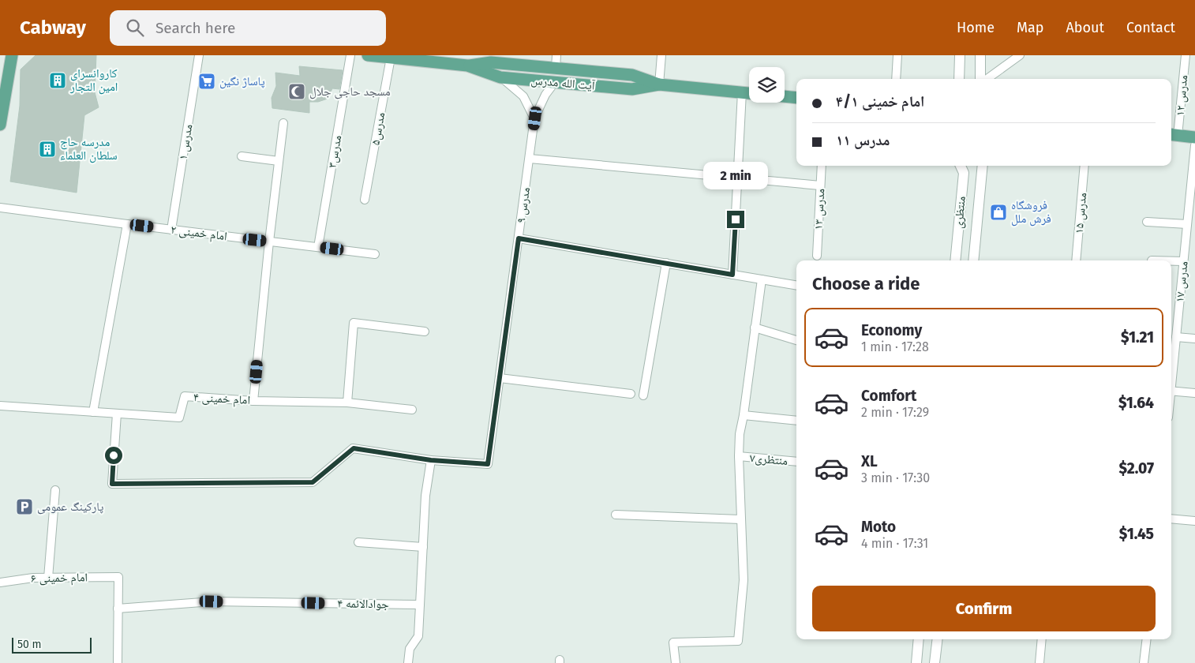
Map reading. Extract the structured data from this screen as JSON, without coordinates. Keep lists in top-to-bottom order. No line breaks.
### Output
{"streets":{"main road":["آیت الله مدرس"],"street":["مدرس ۱۲","مدرس۵","مدرس ۱","مدرس۳","مدرس ۹","مدرس ۱۳","منتظری","مدرس ۱۵","امام خمینی ۲","مدرس ۱۷","امام خمینی ۴","منتظری۷","امام خمینی ۶","جوادالائمه ۴"]},"crossings":[["آیت الله مدرس","مدرس۵"],["آیت الله مدرس","مدرس ۹"],["مدرس ۱","امام خمینی ۲"],["مدرس۳","امام خمینی ۲"],["امام خمینی ۶","جوادالائمه ۴"]],"places":{"building":["کاروانسرای امین التجار","مدرسه حاج سلطان العلماء"],"supermarket":["پاساژ نگین"],"mosque":["مسجد حاجی جلال"],"shop":["فروشگاه فرش ملل"],"parking":["پارکینگ عمومی"]},"scale_bar":"50 m","page":{"header":"Cabway","search":"Search here","nav":["Home","Map","About","Contact"],"banner":["امام خمینی ۴/۱","مدرس ۱۱"],"bubble":"2 min","heading":"Choose a ride","list":[{"name":"Economy","note":"1 min · 17:28","value":"$1.21"},{"name":"Comfort","note":"2 min · 17:29","value":"$1.64"},{"name":"XL","note":"3 min · 17:30","value":"$2.07"},{"name":"Moto","note":"4 min · 17:31","value":"$1.45"}],"buttons":"Confirm","scale":"50 m"}}
